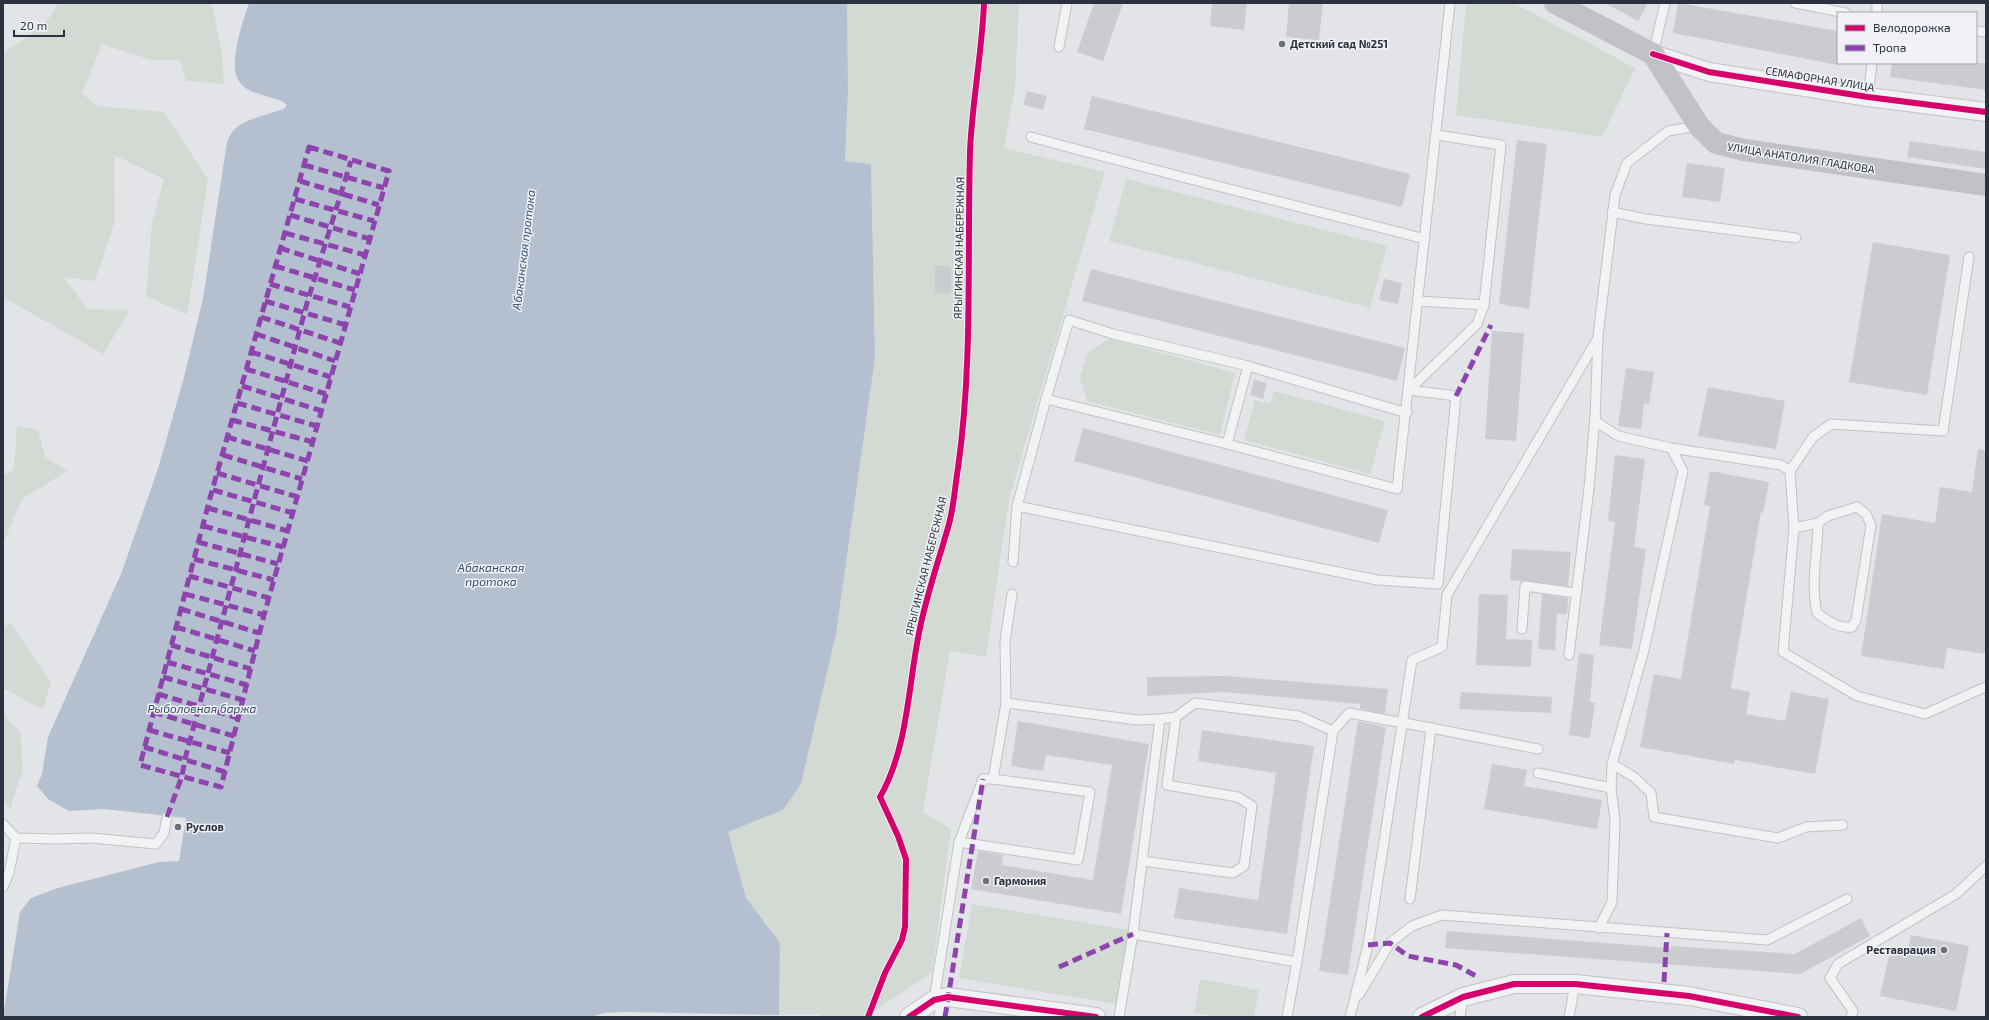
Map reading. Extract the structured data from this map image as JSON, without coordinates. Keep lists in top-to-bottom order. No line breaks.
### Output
{"streets":{"main road":["УЛИЦА АНАТОЛИЯ ГЛАДКОВА"],"street":["СЕМАФОРНАЯ УЛИЦА"],"cycle path":["ЯРЫГИНСКАЯ НАБЕРЕЖНАЯ"]},"crossings":[["СЕМАФОРНАЯ УЛИЦА","УЛИЦА АНАТОЛИЯ ГЛАДКОВА"]],"water":["Абаканская протока","Рыболовная баржа"],"places":["Детский сад №251","Руслов","Гармония","Реставрация"],"legend":["Велодорожка","Тропа"],"scale_bar":"20 m"}
